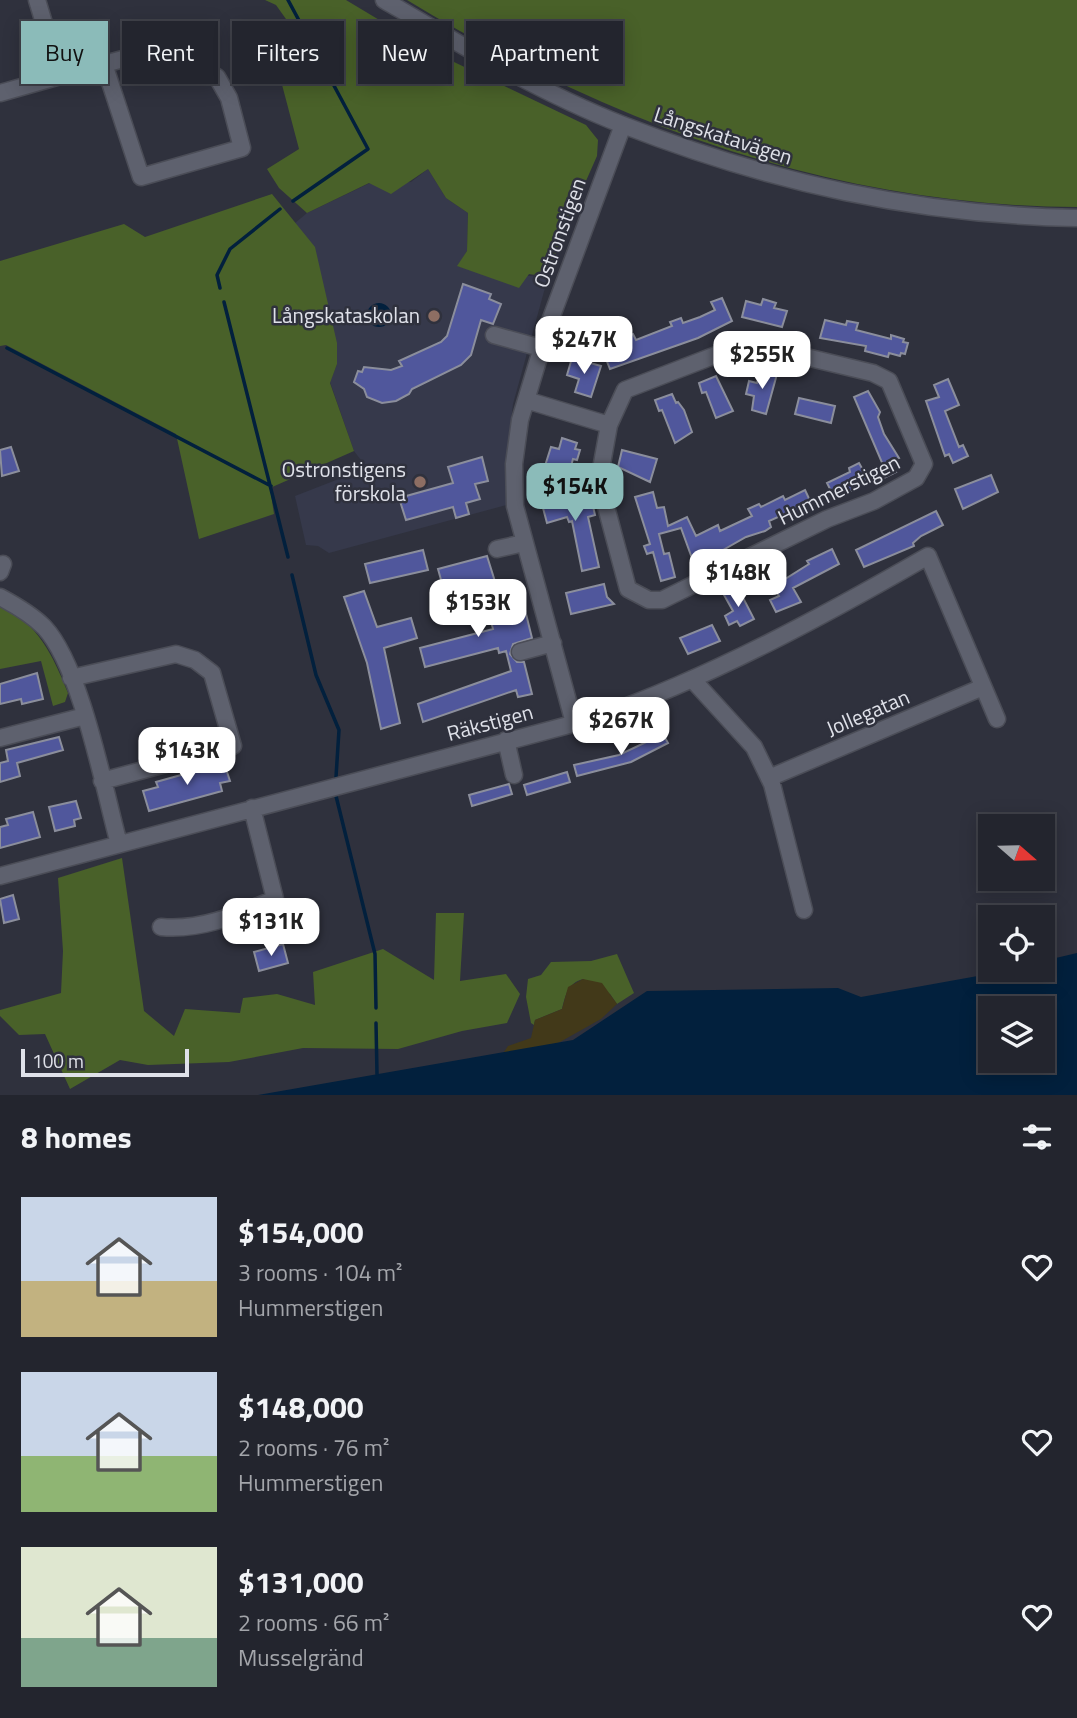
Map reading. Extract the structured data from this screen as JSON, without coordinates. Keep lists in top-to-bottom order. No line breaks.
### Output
{"streets":{"street":["Långskatavägen","Ostronstigen","Hummerstigen","Jollegatan","Räkstigen"]},"crossings":[["Långskatavägen","Ostronstigen"],["Ostronstigen","Räkstigen"],["Jollegatan","Räkstigen"]],"places":["Långskataskolan","Ostronstigens förskola"],"scale_bar":"100 m","north":"right","page":{"chip":["Buy","Rent","Filters","New","Apartment"],"price":["$247K","$255K","$154K","$148K","$153K","$267K","$143K","$131K"],"scale":"100 m","heading":"8 homes","list":[{"name":"$154,000","note":"3 rooms · 104 m² · Hummerstigen"},{"name":"$148,000","note":"2 rooms · 76 m² · Hummerstigen"},{"name":"$131,000","note":"2 rooms · 66 m² · Musselgränd"}]}}
